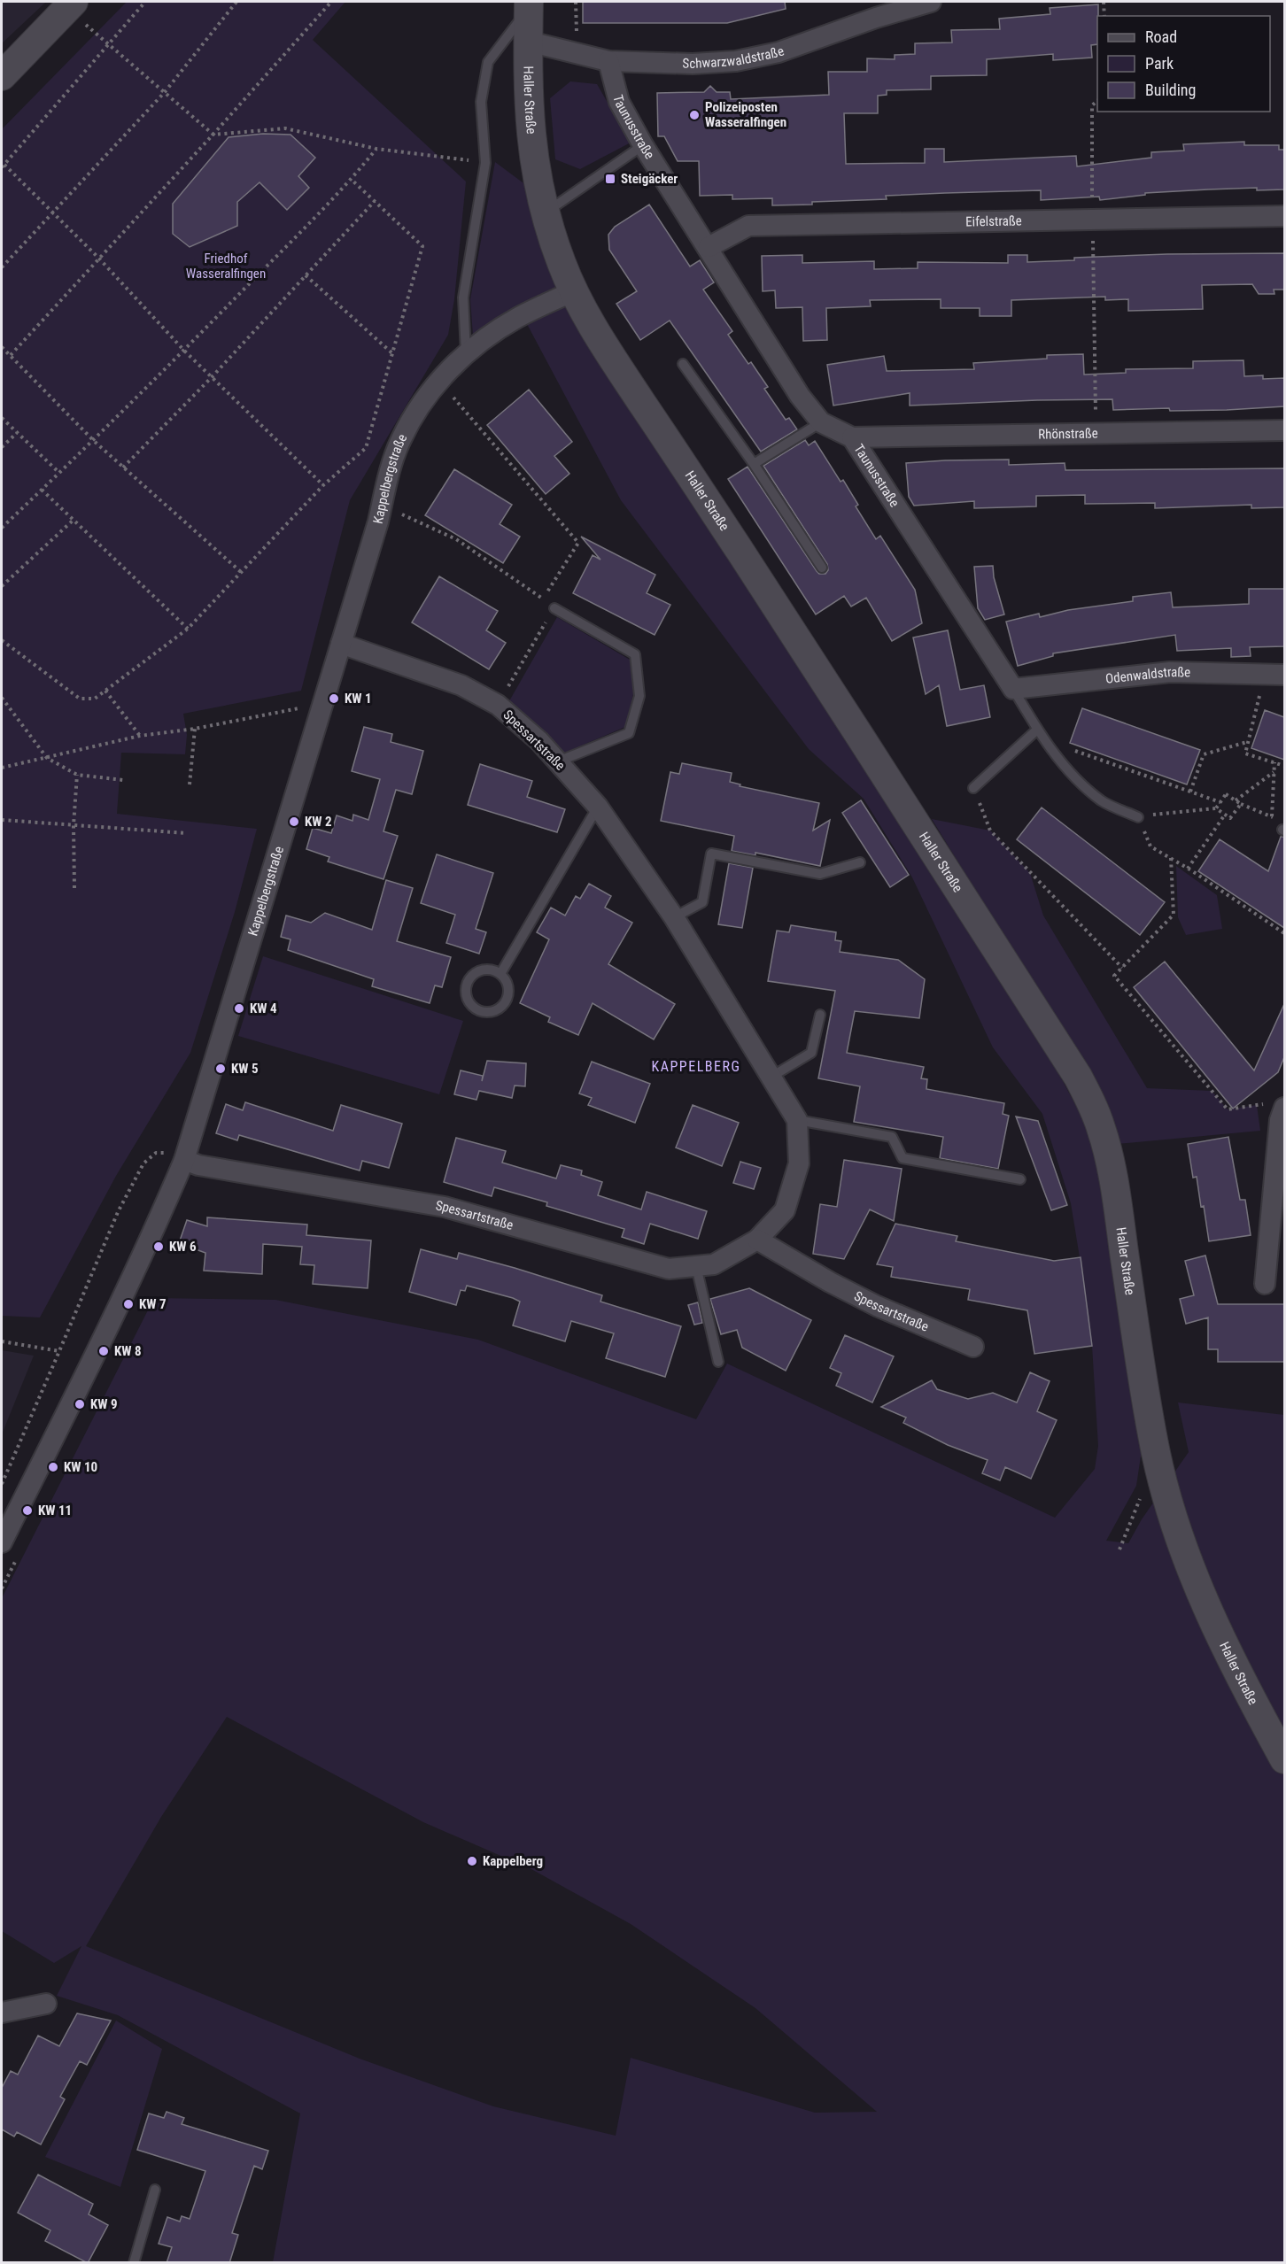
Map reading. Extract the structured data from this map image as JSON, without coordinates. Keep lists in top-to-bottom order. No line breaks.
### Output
{"streets":{"main road":["Haller Straße"],"street":["Schwarzwaldstraße","Taunusstraße","Eifelstraße","Rhönstraße","Kappelbergstraße","Odenwaldstraße","Spessartstraße"]},"crossings":[["Schwarzwaldstraße","Haller Straße"],["Schwarzwaldstraße","Taunusstraße"],["Haller Straße","Kappelbergstraße"],["Taunusstraße","Eifelstraße"],["Taunusstraße","Rhönstraße"],["Taunusstraße","Odenwaldstraße"],["Kappelbergstraße","Spessartstraße"]],"districts":["KAPPELBERG"],"parks":["Friedhof Wasseralfingen"],"places":{"other":["Polizeiposten Wasseralfingen","KW 1","KW 2","KW 4","KW 5","KW 6","KW 7","KW 8","KW 9","KW 10","KW 11","Kappelberg"],"transit":["Steigäcker"]},"legend":["Road","Park","Building"]}
